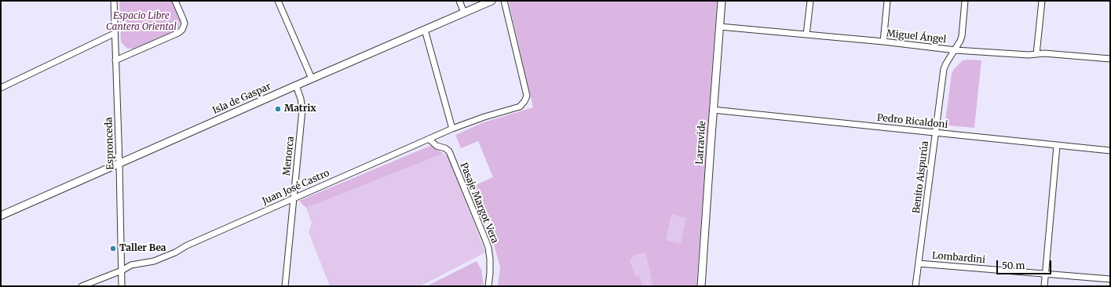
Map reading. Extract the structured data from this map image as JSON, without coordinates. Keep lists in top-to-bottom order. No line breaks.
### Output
{"streets":{"street":["Miguel Ángel","Isla de Gaspar","Pedro Ricaldoni","Larravide","Espronceda","Menorca","Benito Aispurúa","Juan José Castro","Pasaje Margot Vera","Lombardini"]},"crossings":[["Miguel Ángel","Larravide"],["Miguel Ángel","Benito Aispurúa"],["Isla de Gaspar","Espronceda"],["Isla de Gaspar","Menorca"],["Pedro Ricaldoni","Larravide"],["Pedro Ricaldoni","Benito Aispurúa"],["Espronceda","Juan José Castro"],["Menorca","Juan José Castro"],["Benito Aispurúa","Lombardini"],["Juan José Castro","Pasaje Margot Vera"]],"parks":["Espacio Libre Cantera Oriental"],"places":["Matrix","Taller Bea"],"scale_bar":"50 m"}
